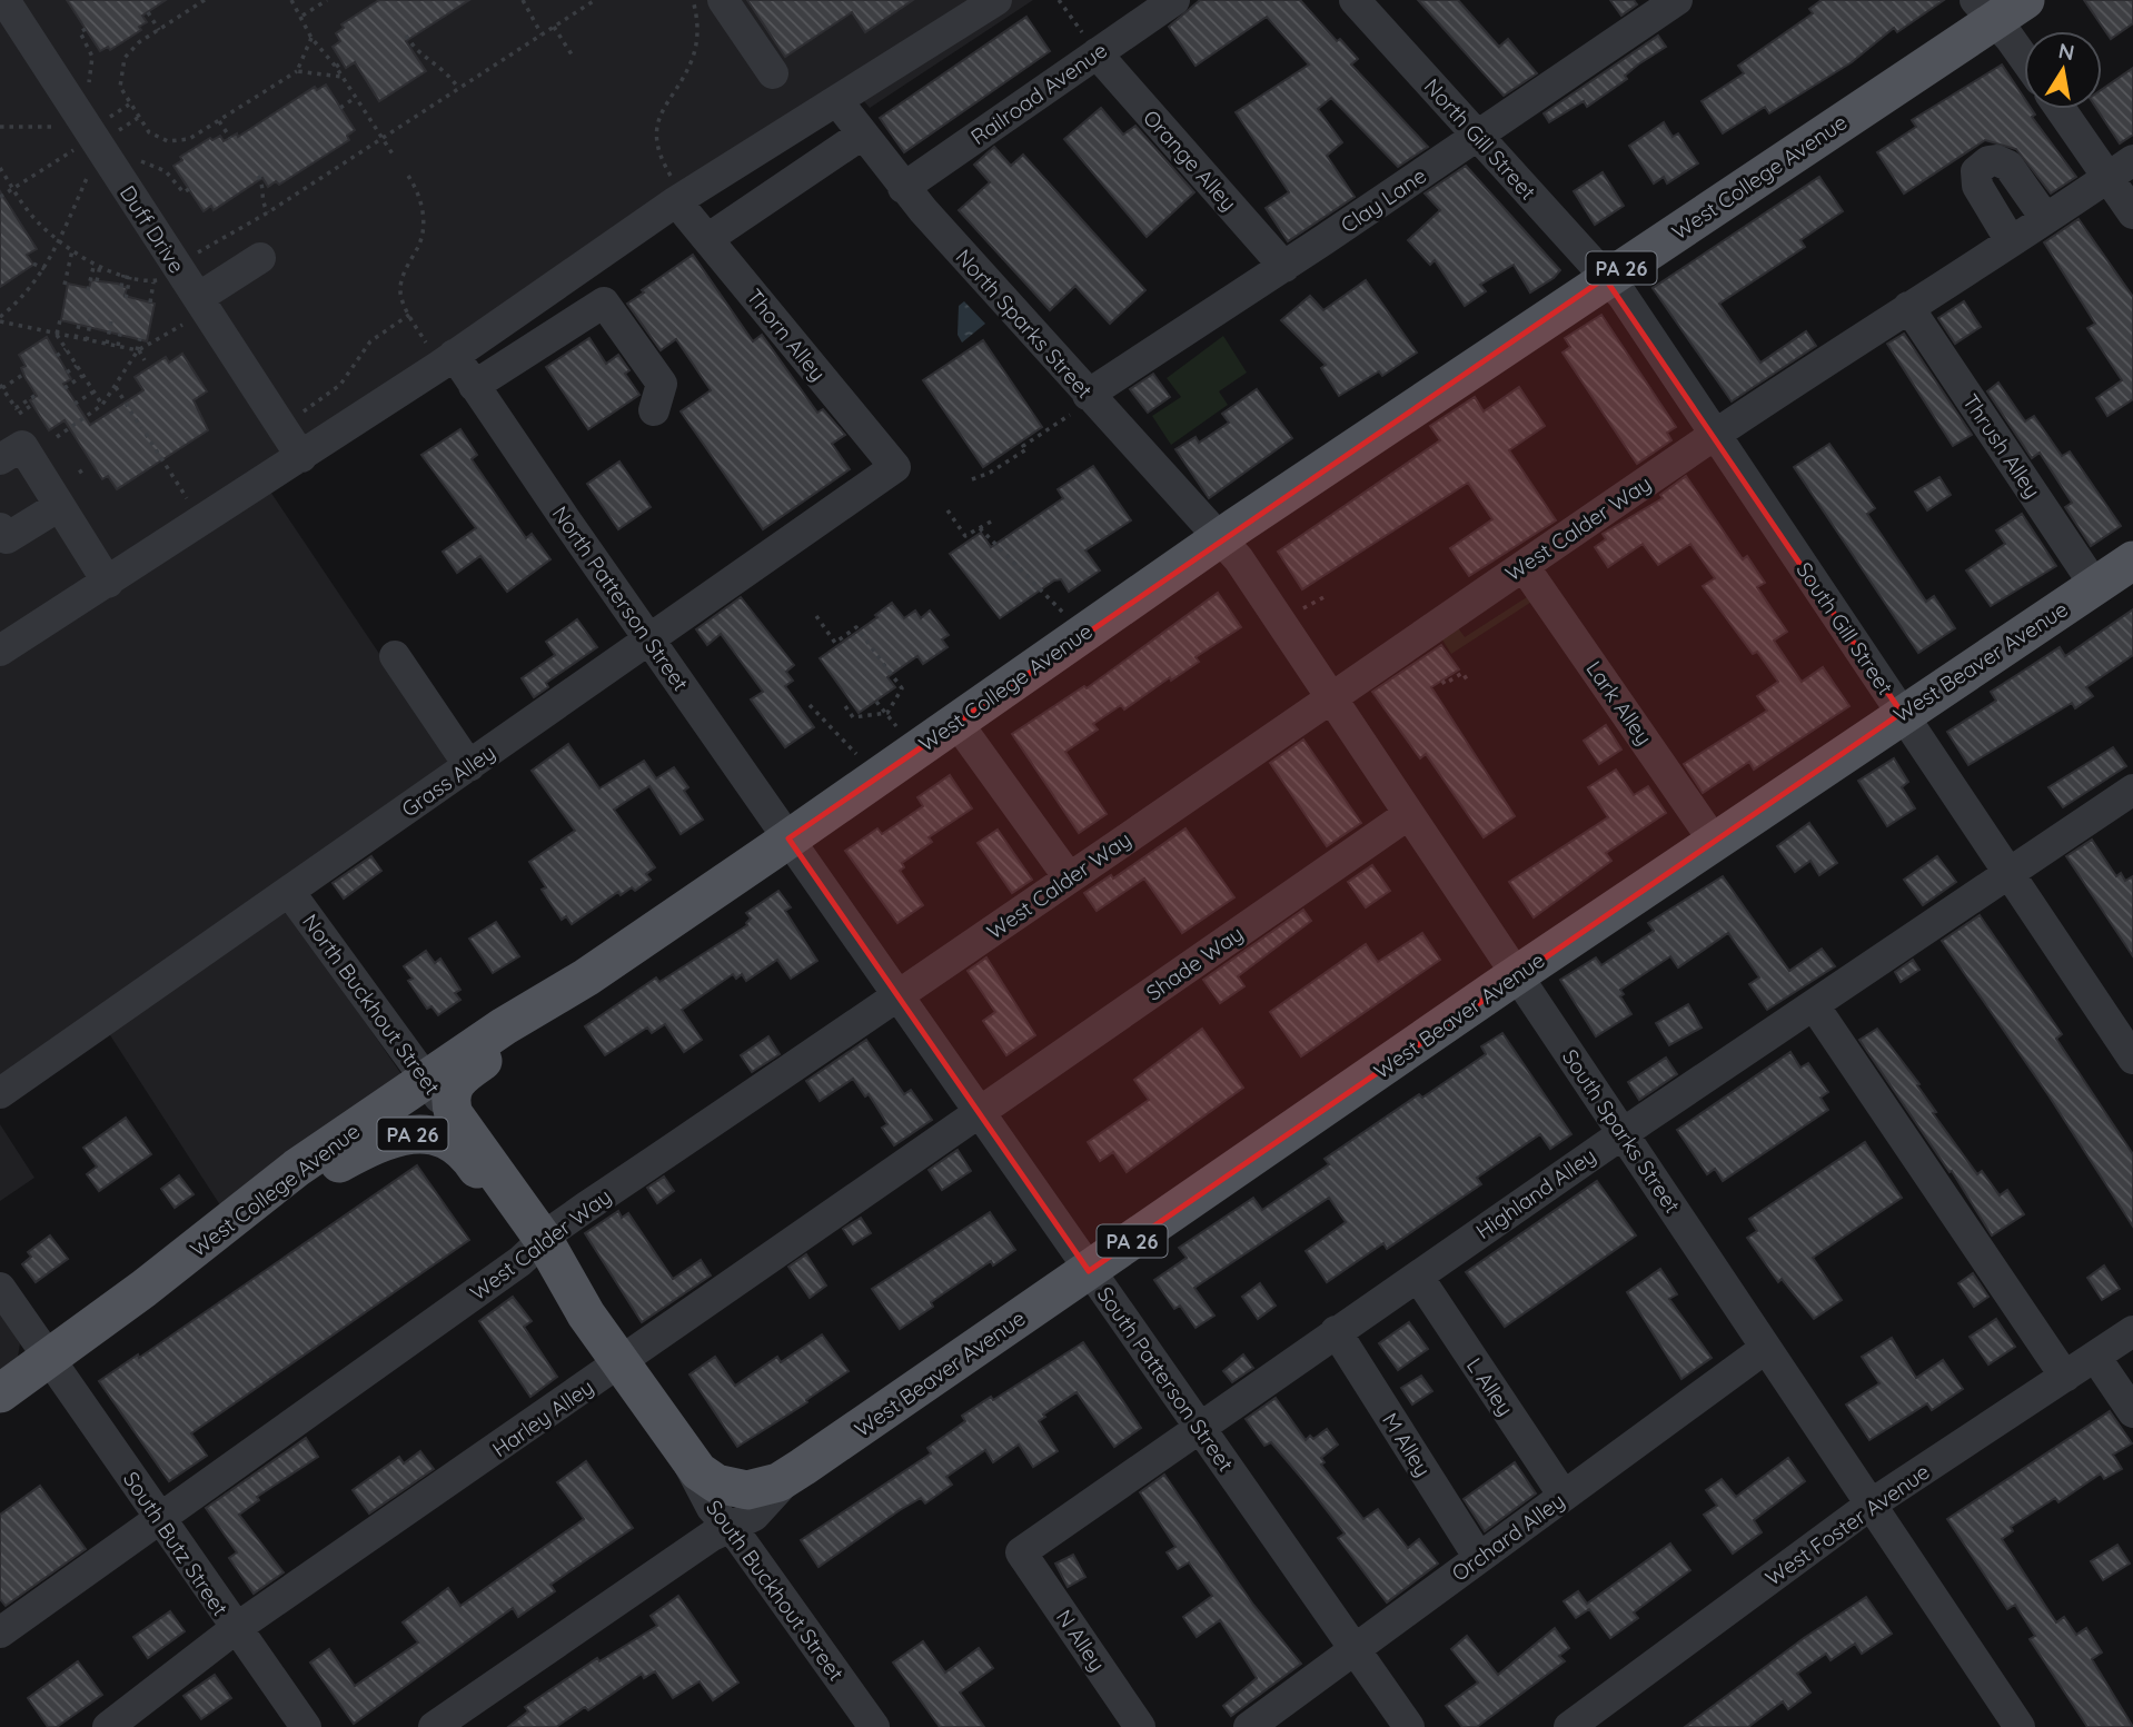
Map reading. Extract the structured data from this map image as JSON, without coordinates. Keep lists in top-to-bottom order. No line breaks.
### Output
{"streets":{"main road":["West College Avenue","PA 26","West Beaver Avenue","South Buckhout Street"],"street":["Railroad Avenue","North Gill Street","Orange Alley","Clay Lane","Duff Drive","North Sparks Street","Thorn Alley","Thrush Alley","West Calder Way","North Patterson Street","South Gill Street","Lark Alley","Grass Alley","Shade Way","North Buckhout Street","South Sparks Street","Highland Alley","South Patterson Street","L Alley","Harley Alley","M Alley","West Foster Avenue","Orchard Alley","South Butz Street","N Alley"]},"crossings":[["Railroad Avenue","Orange Alley"],["Railroad Avenue","North Sparks Street"],["North Gill Street","West College Avenue"],["North Gill Street","Clay Lane"],["North Gill Street","South Gill Street"],["Orange Alley","Clay Lane"],["West College Avenue","PA 26"],["West College Avenue","North Sparks Street"],["West College Avenue","North Patterson Street"],["West College Avenue","South Gill Street"],["West College Avenue","North Buckhout Street"],["West College Avenue","South Sparks Street"],["West College Avenue","South Patterson Street"],["West College Avenue","South Butz Street"],["Clay Lane","North Sparks Street"],["PA 26","West Calder Way"],["PA 26","South Buckhout Street"],["North Sparks Street","South Sparks Street"],["Thorn Alley","Grass Alley"],["Thrush Alley","West Calder Way"],["Thrush Alley","West Beaver Avenue"],["West Calder Way","South Gill Street"],["West Calder Way","Lark Alley"],["West Calder Way","South Sparks Street"],["West Calder Way","South Patterson Street"],["West Calder Way","South Butz Street"],["West Calder Way","South Buckhout Street"],["North Patterson Street","Grass Alley"],["North Patterson Street","South Patterson Street"],["South Gill Street","West Beaver Avenue"],["South Gill Street","Highland Alley"],["West Beaver Avenue","Lark Alley"],["West Beaver Avenue","South Sparks Street"],["West Beaver Avenue","South Patterson Street"],["West Beaver Avenue","South Buckhout Street"],["Grass Alley","North Buckhout Street"],["Shade Way","South Sparks Street"],["Shade Way","South Patterson Street"],["Shade Way","Harley Alley"],["South Sparks Street","Highland Alley"],["South Sparks Street","West Foster Avenue"],["South Sparks Street","Orchard Alley"],["Highland Alley","South Patterson Street"],["Highland Alley","L Alley"],["Highland Alley","M Alley"],["Highland Alley","N Alley"],["South Patterson Street","Harley Alley"],["South Patterson Street","Orchard Alley"],["L Alley","Orchard Alley"],["Harley Alley","South Butz Street"],["Harley Alley","South Buckhout Street"],["M Alley","Orchard Alley"]],"north":"top"}
